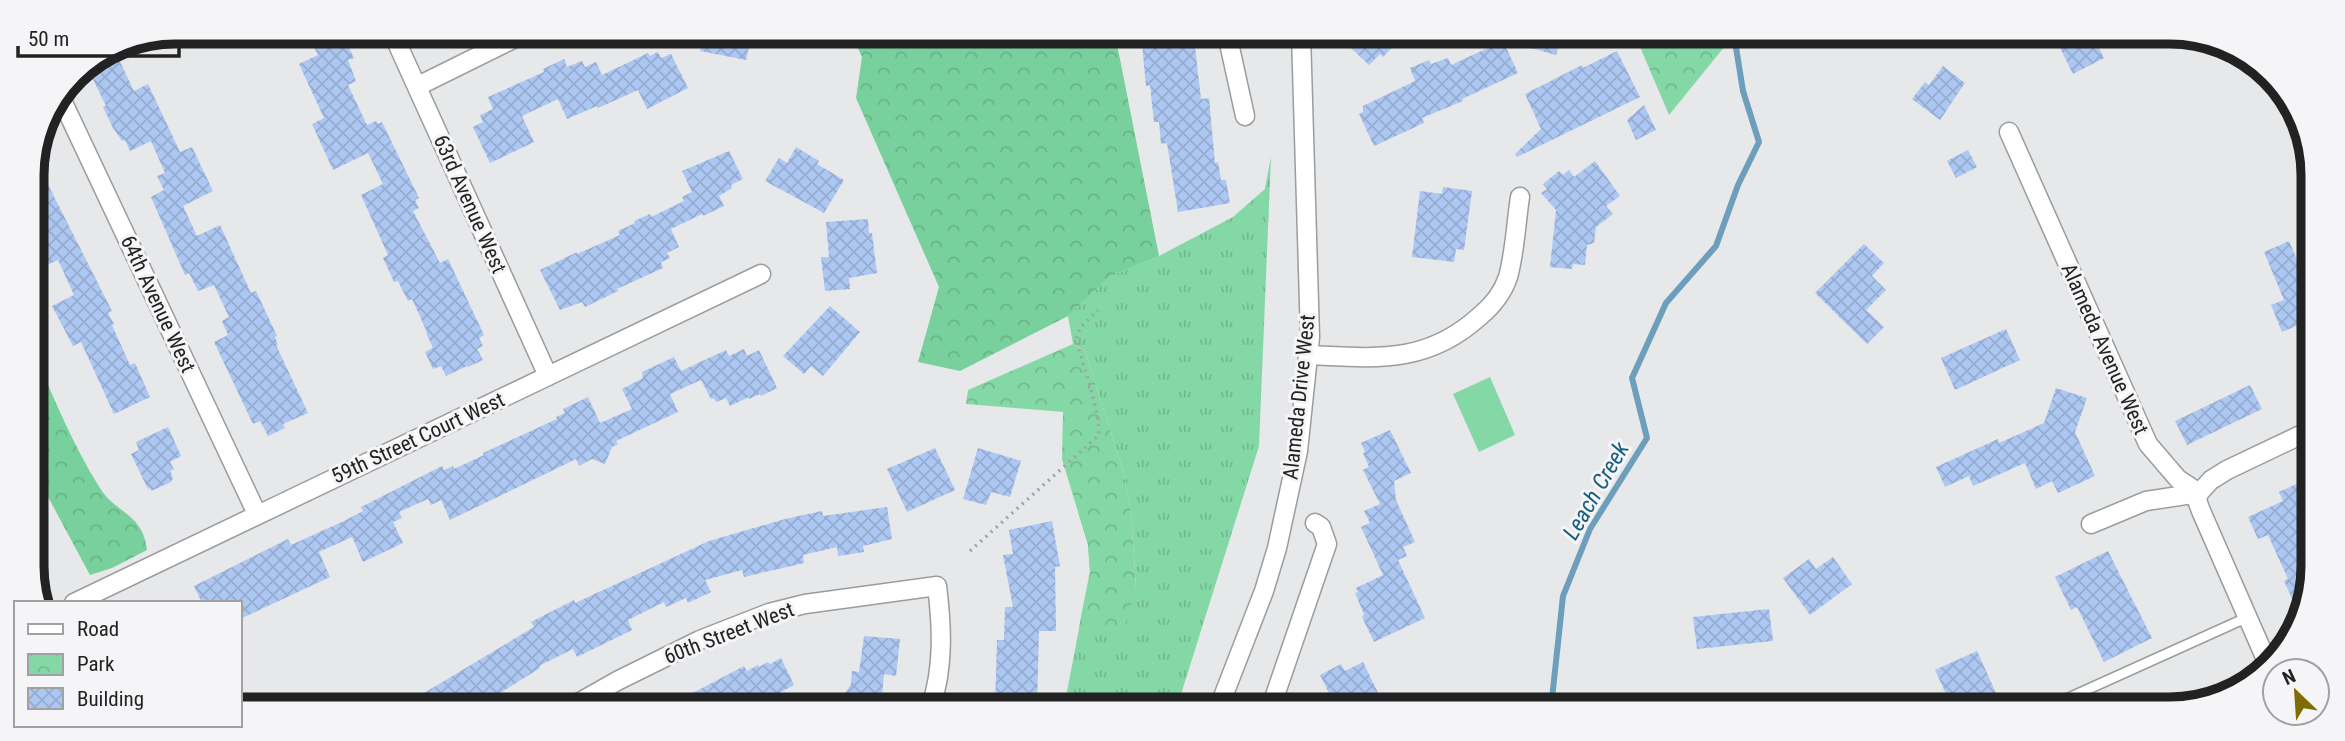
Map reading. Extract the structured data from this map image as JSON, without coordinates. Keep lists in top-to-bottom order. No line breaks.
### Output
{"streets":{"street":["63rd Avenue West","64th Avenue West","Alameda Avenue West","Alameda Drive West","59th Street Court West","60th Street West"]},"crossings":[["63rd Avenue West","59th Street Court West"],["64th Avenue West","59th Street Court West"]],"water":["Leach Creek"],"legend":["Road","Park","Building"],"scale_bar":"50 m","north":"top left"}
